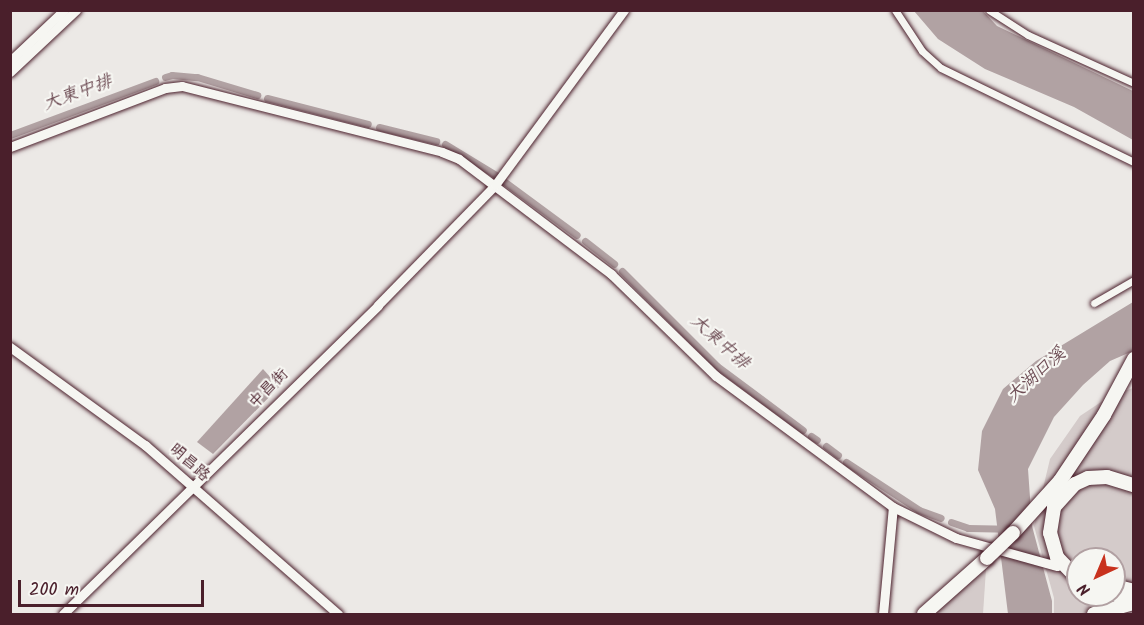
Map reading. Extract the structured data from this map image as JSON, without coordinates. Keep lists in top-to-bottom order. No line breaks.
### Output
{"streets":{"street":["中昌街","明昌路"]},"crossings":[["中昌街","明昌路"]],"water":["大東中排","大湖口溪"],"scale_bar":"200 m","north":"bottom left"}
